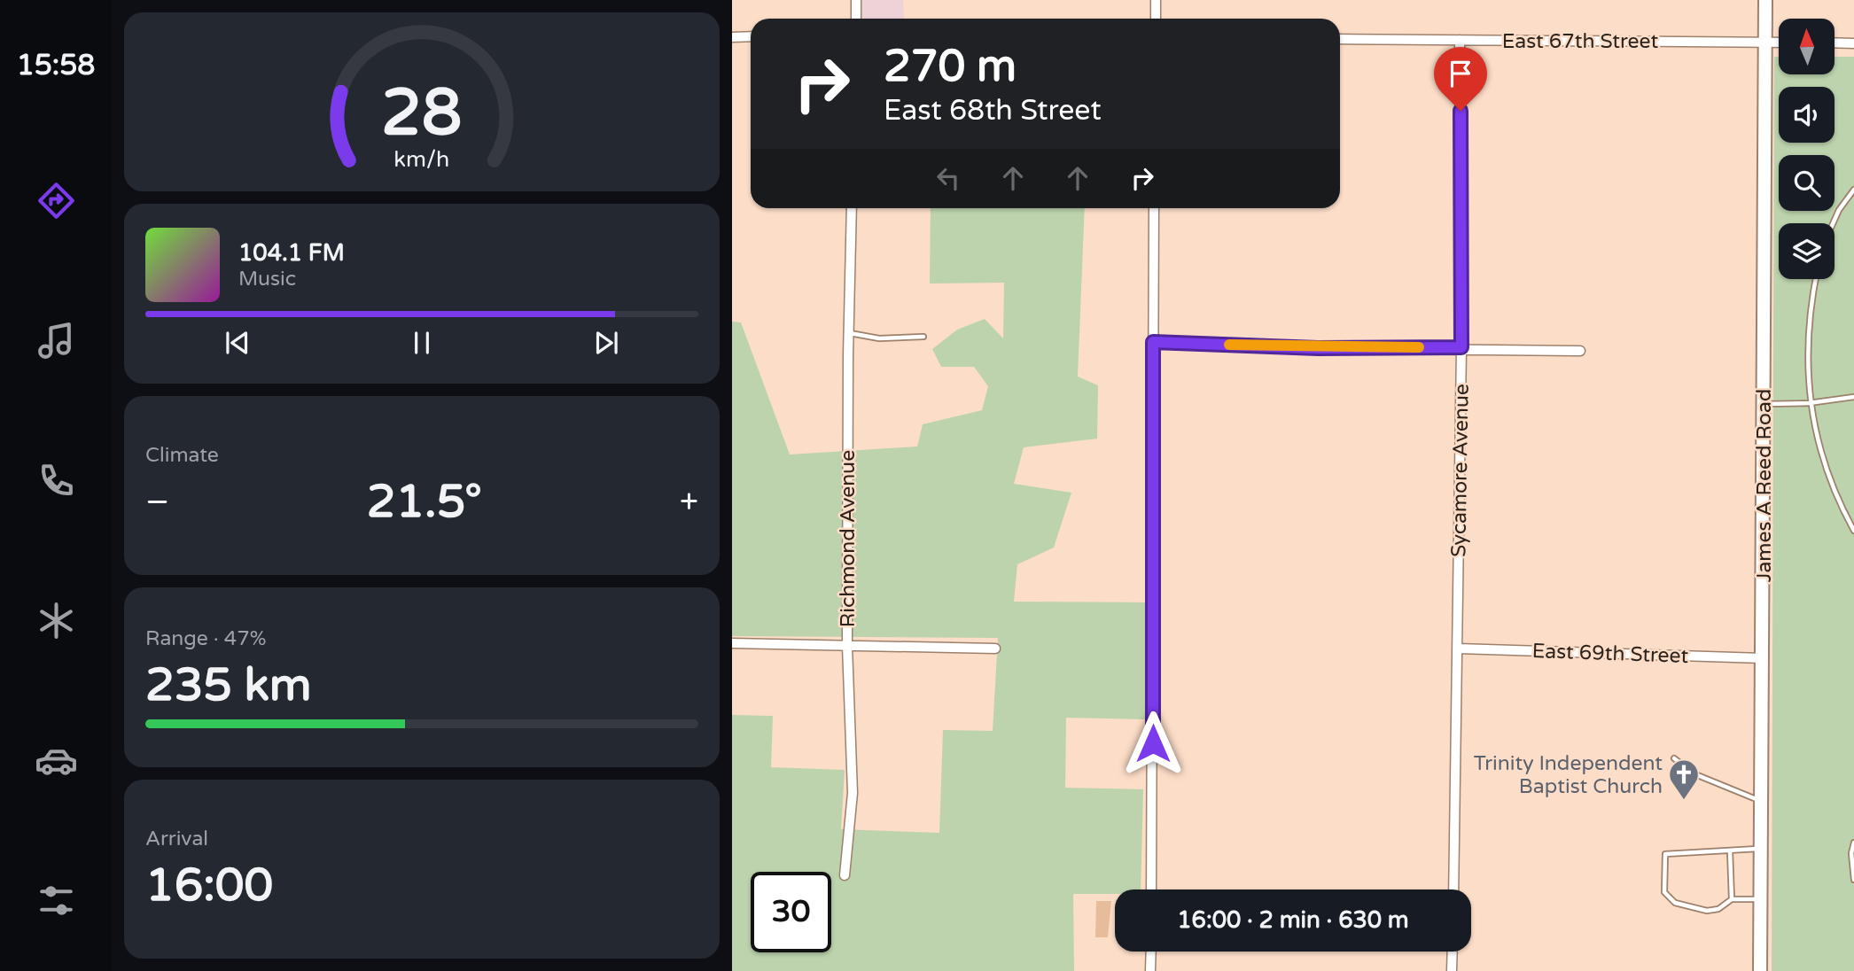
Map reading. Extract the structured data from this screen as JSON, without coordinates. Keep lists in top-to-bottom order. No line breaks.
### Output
{"streets":{"street":["East 67th Street","Sycamore Avenue","James A Reed Road","Richmond Avenue","East 69th Street"]},"crossings":[["East 67th Street","Sycamore Avenue"],["East 67th Street","James A Reed Road"],["Sycamore Avenue","East 69th Street"],["James A Reed Road","East 69th Street"]],"places":{"church":["Trinity Independent Baptist Church"]},"north":"top","page":{"tabs":"15:58","turn":["270 m","East 68th Street"],"song":["104.1 FM","Music"],"tile":["Climate",["Range · 47%","235 km"],["Arrival","16:00"]],"heat":["−","21.5°","+"],"limit":"30","trip":"16:00 · 2 min · 630 m","gauge":["28","km/h"]}}
